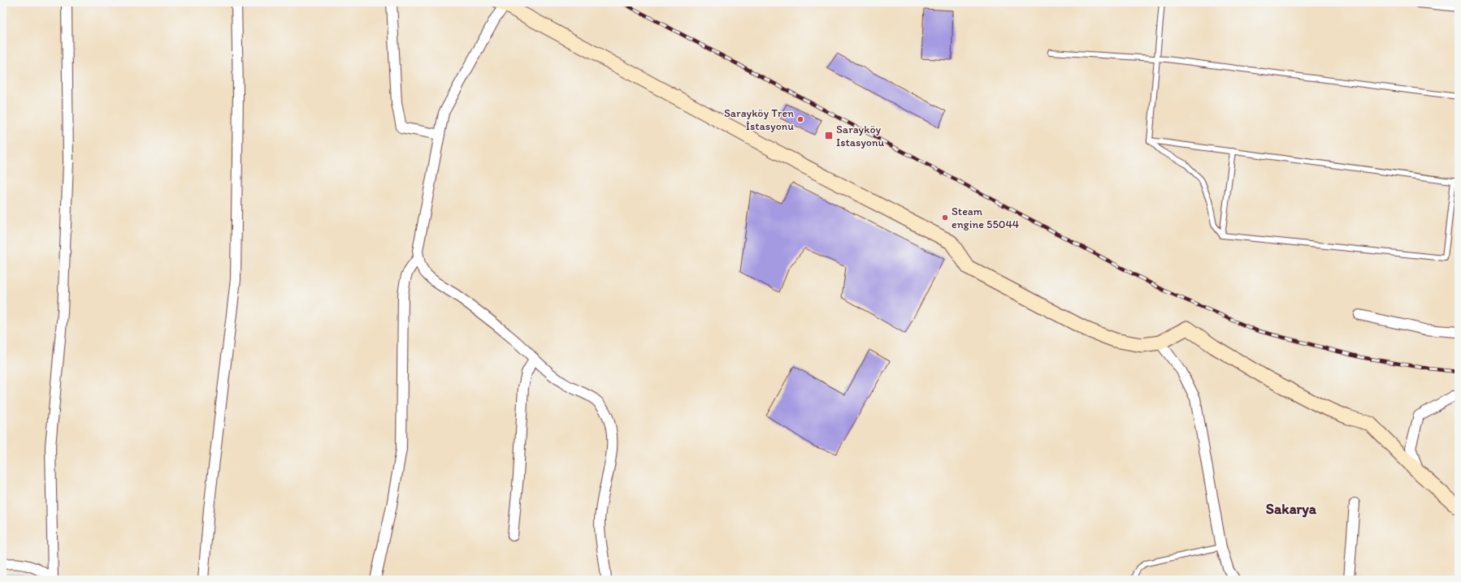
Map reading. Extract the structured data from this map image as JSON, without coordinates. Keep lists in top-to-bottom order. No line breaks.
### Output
{"districts":["Sakarya"],"places":{"other":["Sarayköy Tren İstasyonu","Steam engine 55044"],"transit":["Sarayköy Istasyonu"]}}
